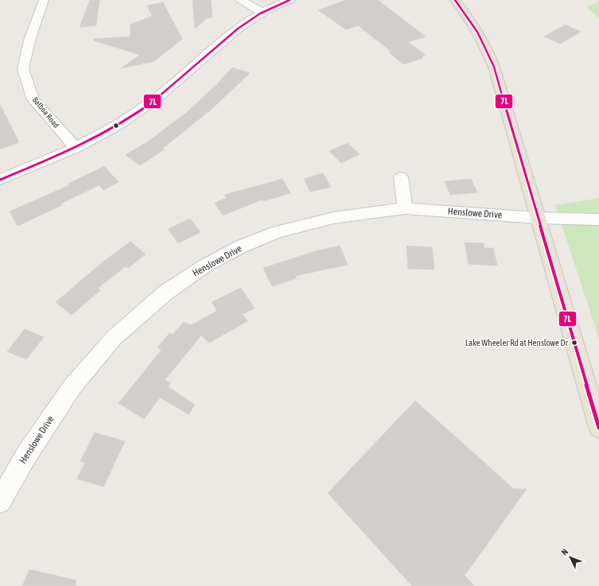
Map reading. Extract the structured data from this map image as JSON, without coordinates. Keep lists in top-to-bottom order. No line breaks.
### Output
{"streets":{"street":["Balboa Road","Henslowe Drive"]},"places":["Lake Wheeler Rd at Henslowe Dr"],"lines":["transit line 7L"],"north":"top left"}
